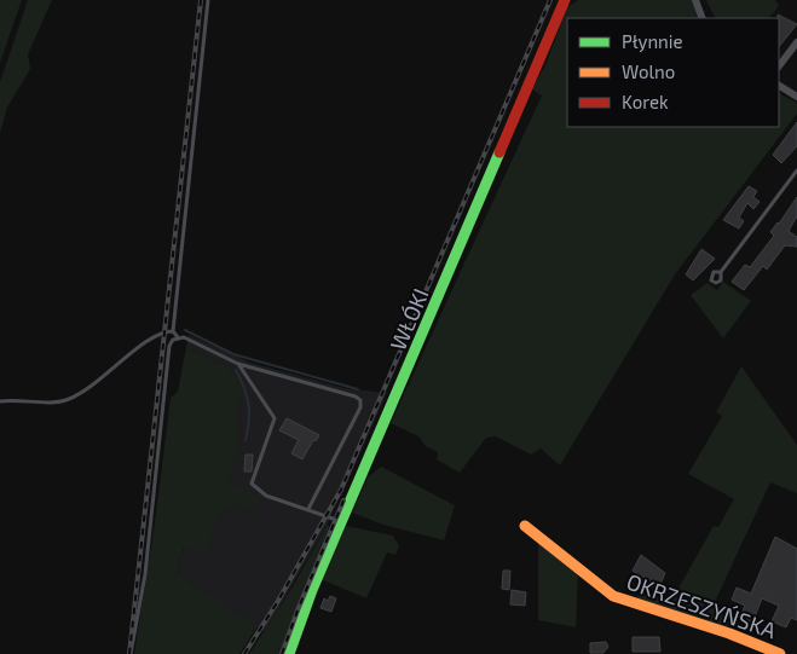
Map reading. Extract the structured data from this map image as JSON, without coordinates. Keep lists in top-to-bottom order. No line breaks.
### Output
{"streets":{"street":["WŁÓKI","OKRZESZYŃSKA"]},"legend":["Płynnie","Wolno","Korek"]}
